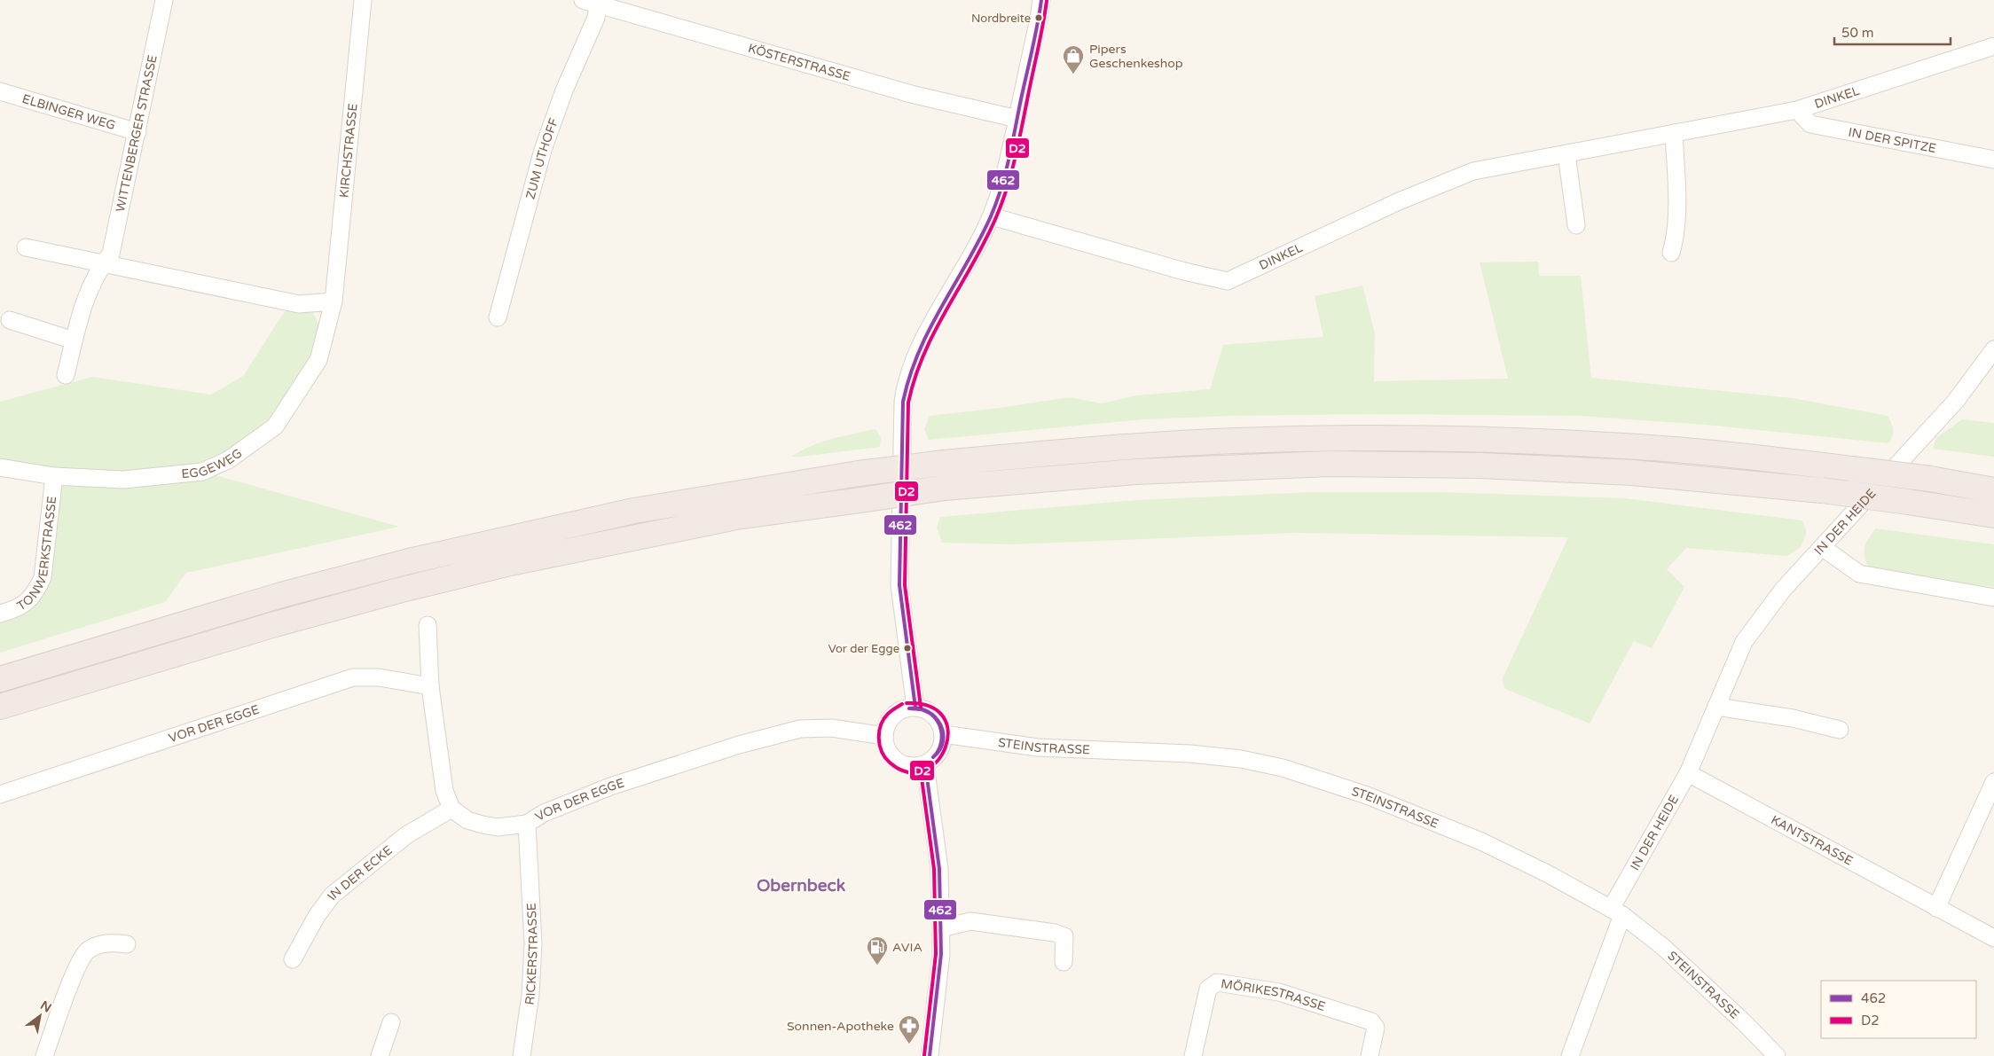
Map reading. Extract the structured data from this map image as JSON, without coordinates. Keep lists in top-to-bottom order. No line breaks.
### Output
{"streets":{"street":["KÖSTERSTRASSE","DINKEL","ELBINGER WEG","WITTENBERGER STRASSE","IN DER SPITZE","KIRCHSTRASSE","ZUM UTHOFF","EGGEWEG","IN DER HEIDE","TONWERKSTRASSE","VOR DER EGGE","STEINSTRASSE","KANTSTRASSE","IN DER ECKE","RICKERSTRASSE","MÖRIKESTRASSE"]},"crossings":[["KÖSTERSTRASSE","ZUM UTHOFF"],["DINKEL","IN DER SPITZE"],["ELBINGER WEG","WITTENBERGER STRASSE"],["KIRCHSTRASSE","EGGEWEG"],["EGGEWEG","TONWERKSTRASSE"],["IN DER HEIDE","STEINSTRASSE"],["IN DER HEIDE","KANTSTRASSE"],["VOR DER EGGE","STEINSTRASSE"],["VOR DER EGGE","IN DER ECKE"],["VOR DER EGGE","RICKERSTRASSE"]],"districts":["Obernbeck"],"places":{"other":["Nordbreite","Vor der Egge"],"shop":["Pipers Geschenkeshop"],"fuel station":["AVIA"],"pharmacy":["Sonnen-Apotheke"]},"lines":["transit line 462","transit line D2"],"legend":["462","D2"],"scale_bar":"50 m","north":"top right"}
